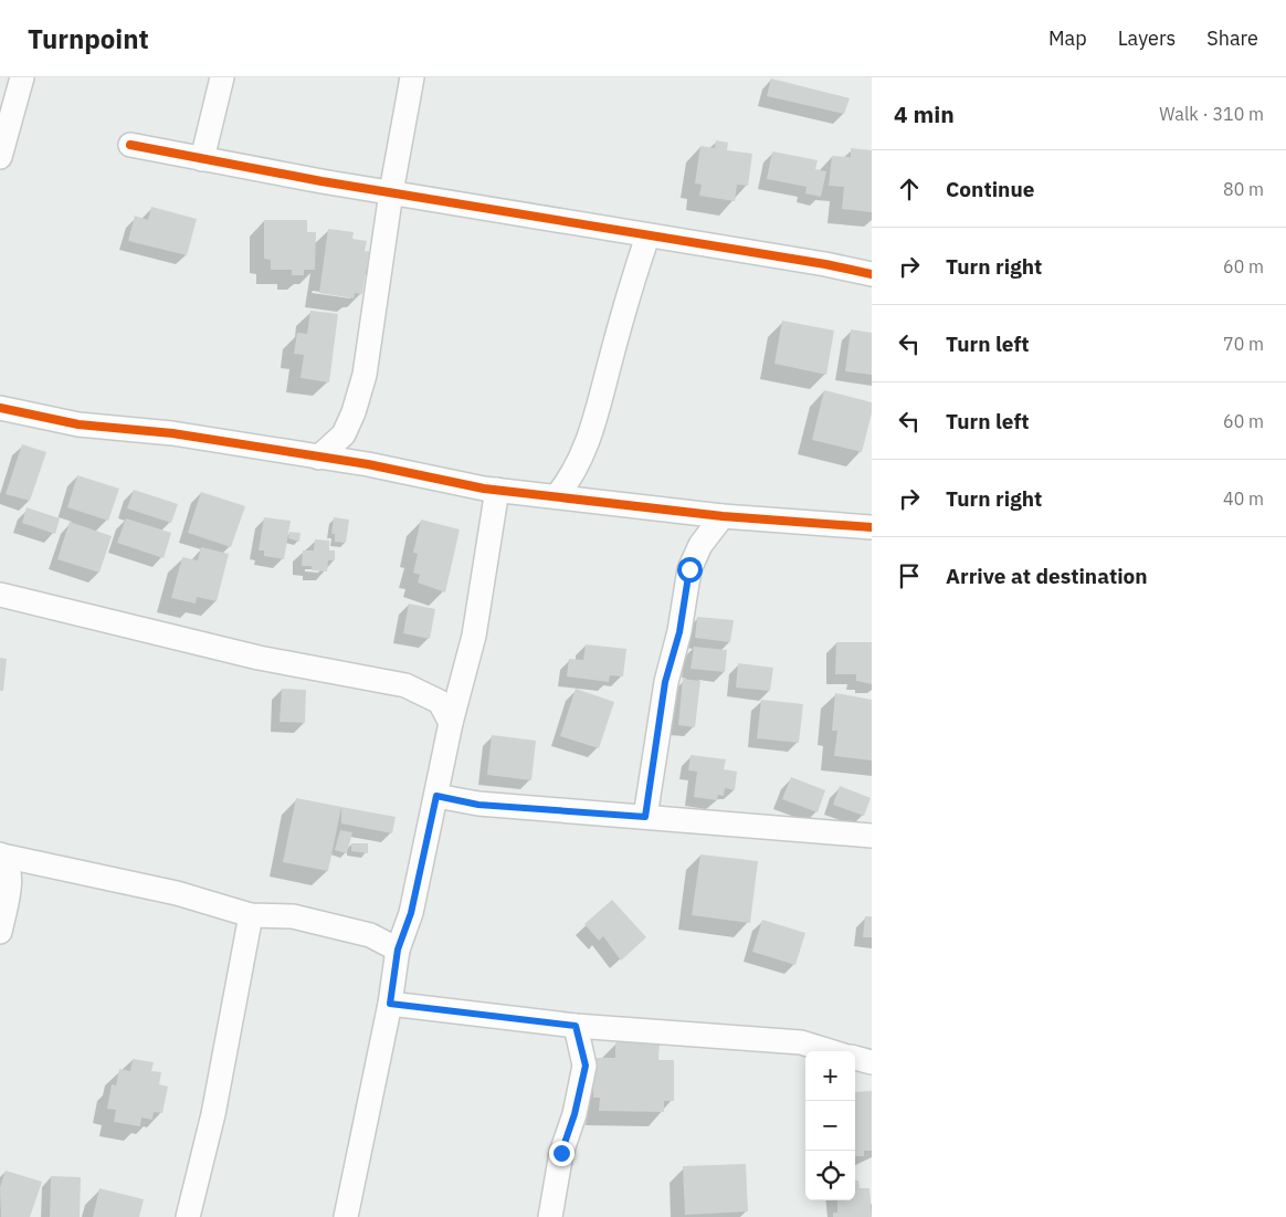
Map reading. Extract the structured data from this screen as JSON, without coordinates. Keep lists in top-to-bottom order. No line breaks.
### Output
{"page":{"header":"Turnpoint","nav":["Map","Layers","Share"],"heading":["4 min","Walk · 310 m"],"list":[["Continue","80 m"],["Turn right","60 m"],["Turn left","70 m"],["Turn left","60 m"],["Turn right","40 m"],"Arrive at destination"],"map_buttons":["+","−"]}}
